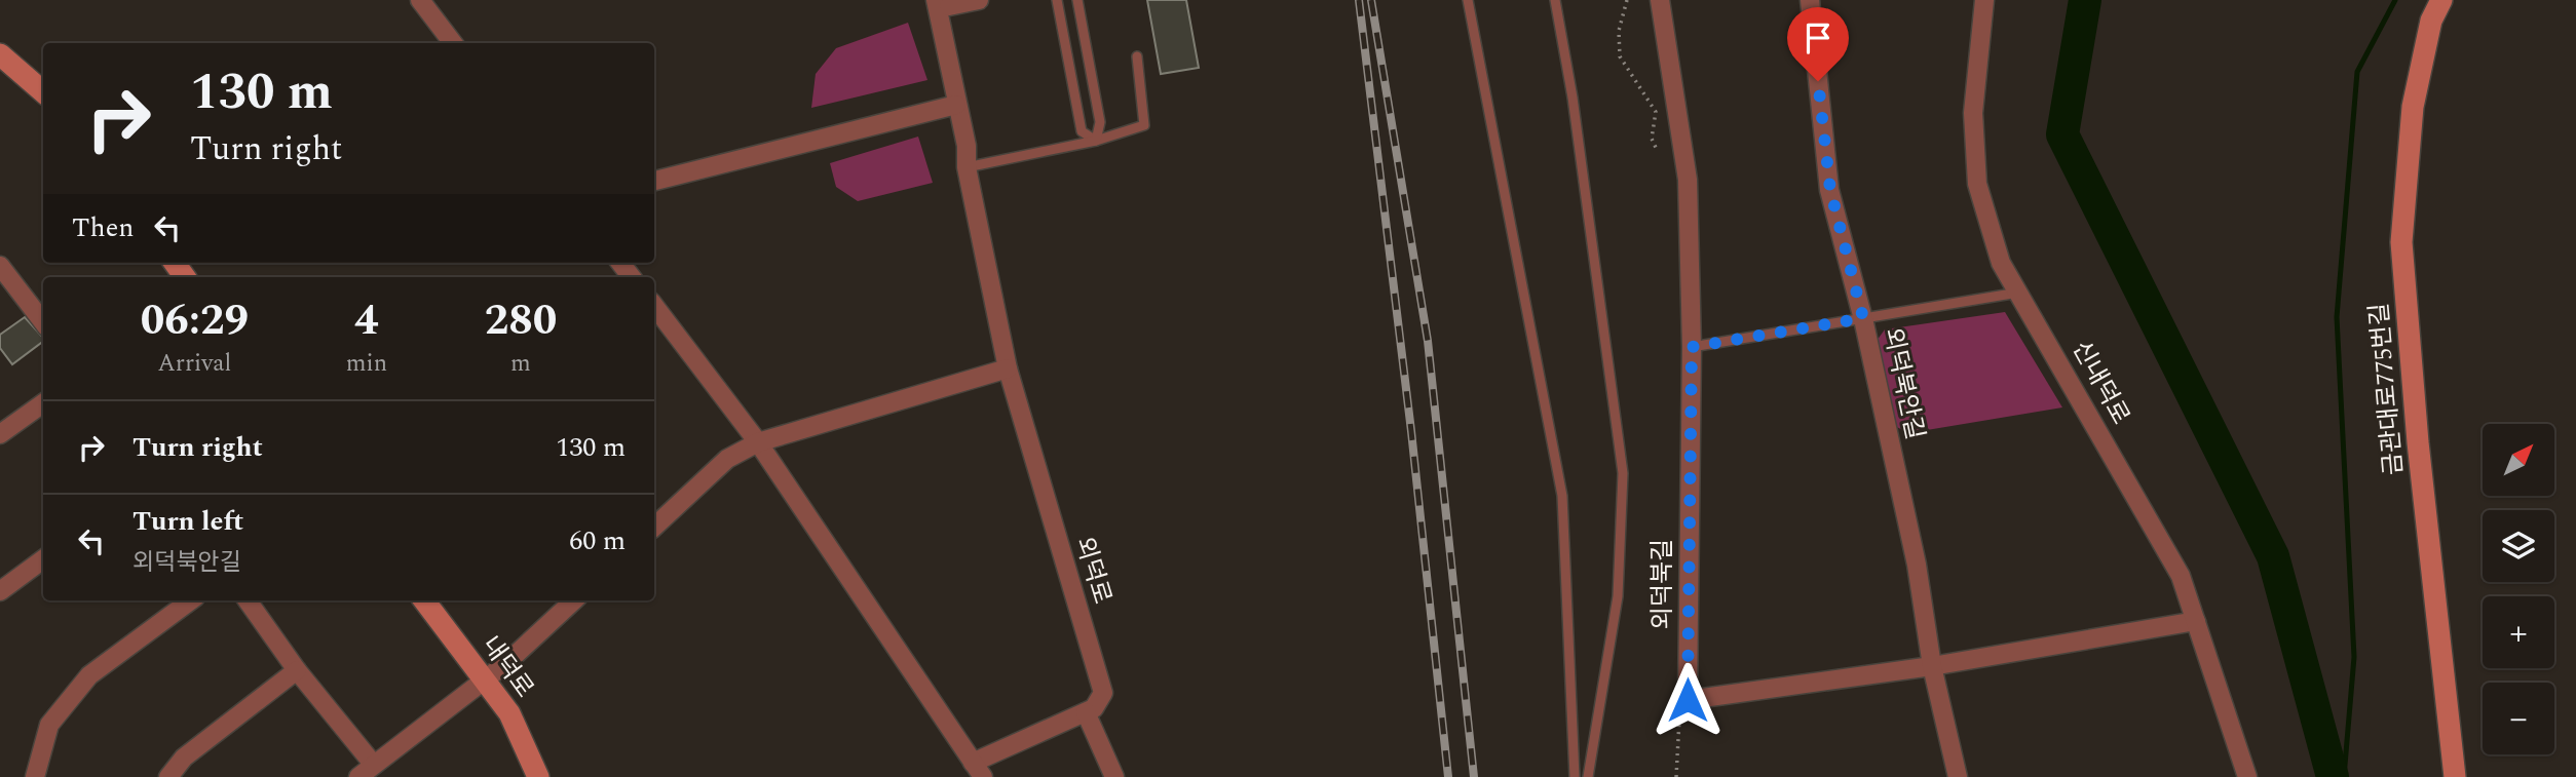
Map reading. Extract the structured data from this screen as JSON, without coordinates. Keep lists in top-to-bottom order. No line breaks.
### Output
{"streets":{"street":["신내덕로","외덕북안길","금관대로775번길","외덕로","외덕북길","내덕로"]},"crossings":[["신내덕로","외덕북길"],["외덕북안길","외덕북길"]],"north":"top right","page":{"turn":["130 m","Turn right"],"then":"Then","eta":["06:29","Arrival","4","min","280","m"],"list":[{"name":"Turn right","value":"130 m"},{"name":"Turn left","note":"외덕북안길","value":"60 m"}],"map_buttons":["+","−"]}}
